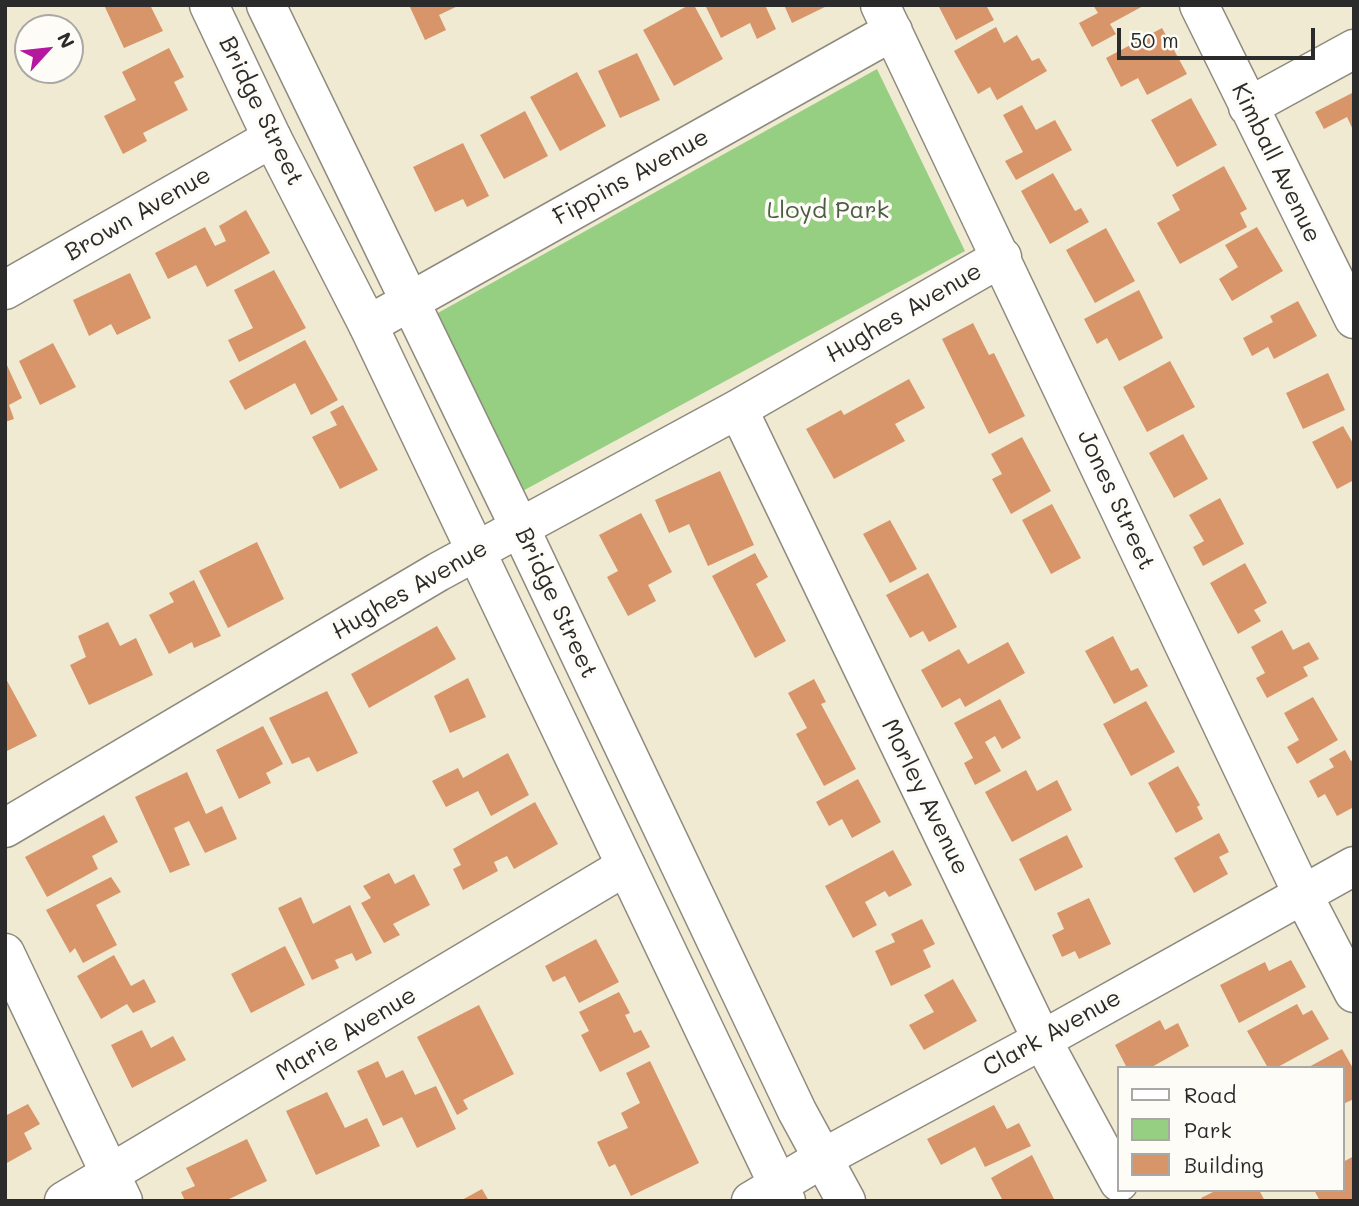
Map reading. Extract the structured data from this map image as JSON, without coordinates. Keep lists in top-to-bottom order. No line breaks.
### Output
{"streets":{"street":["Bridge Street","Kimball Avenue","Fippins Avenue","Brown Avenue","Hughes Avenue","Jones Street","Morley Avenue","Clark Avenue","Marie Avenue"]},"crossings":[["Bridge Street","Fippins Avenue"],["Bridge Street","Brown Avenue"],["Bridge Street","Hughes Avenue"],["Bridge Street","Clark Avenue"],["Bridge Street","Marie Avenue"],["Fippins Avenue","Jones Street"],["Hughes Avenue","Jones Street"],["Hughes Avenue","Morley Avenue"],["Jones Street","Clark Avenue"],["Morley Avenue","Clark Avenue"]],"parks":["Lloyd Park"],"legend":["Road","Park","Building"],"scale_bar":"50 m","north":"top right"}
